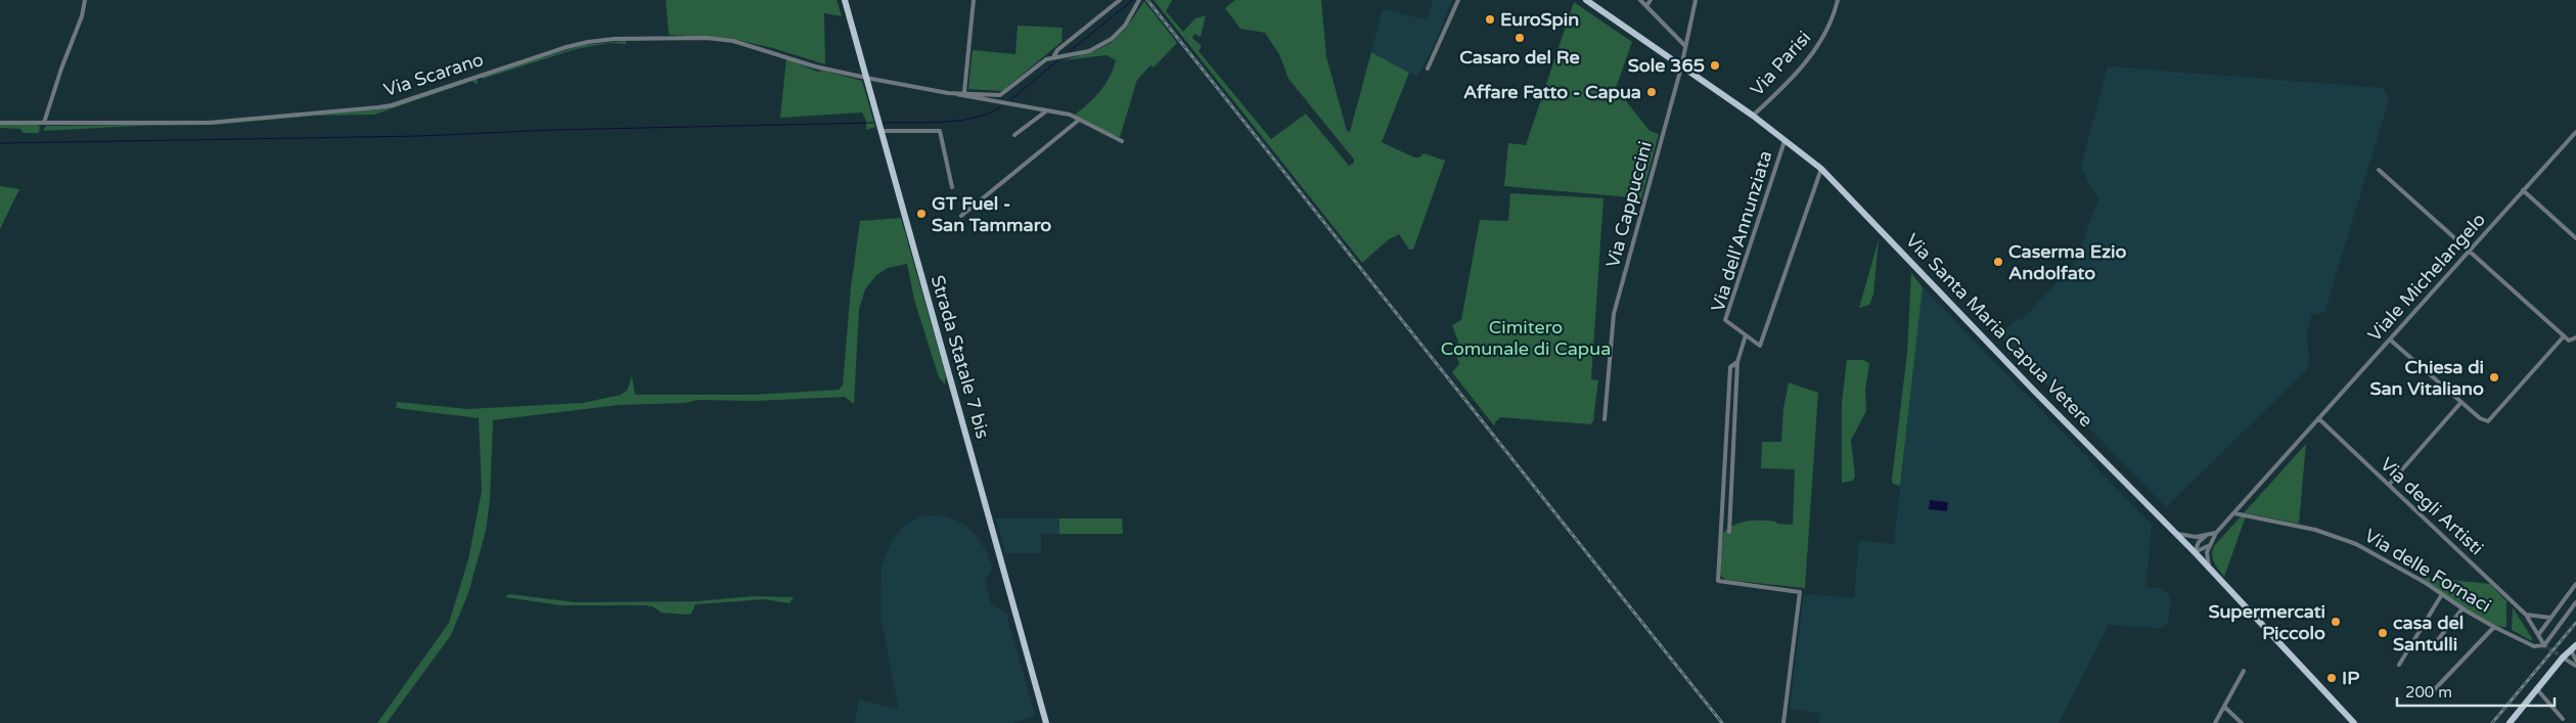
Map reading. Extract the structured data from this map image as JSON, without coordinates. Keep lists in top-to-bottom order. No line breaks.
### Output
{"streets":{"main road":["Via Santa Maria Capua Vetere","Strada Statale 7 bis"],"street":["Via Parisi","Via Scarano","Via Cappuccini","Via dell'Annunziata","Viale Michelangelo","Via degli Artisti","Via delle Fornaci"]},"crossings":[["Via Parisi","Via Santa Maria Capua Vetere"],["Via Scarano","Strada Statale 7 bis"],["Via Cappuccini","Via Santa Maria Capua Vetere"],["Via dell'Annunziata","Via Santa Maria Capua Vetere"],["Viale Michelangelo","Via degli Artisti"],["Viale Michelangelo","Via delle Fornaci"],["Via degli Artisti","Via delle Fornaci"]],"parks":["Cimitero Comunale di Capua"],"places":["EuroSpin","Casaro del Re","Sole 365","Affare Fatto - Capua","GT Fuel - San Tammaro","Caserma Ezio Andolfato","Chiesa di San Vitaliano","Supermercati Piccolo","casa del Santulli","IP"],"scale_bar":"200 m"}
